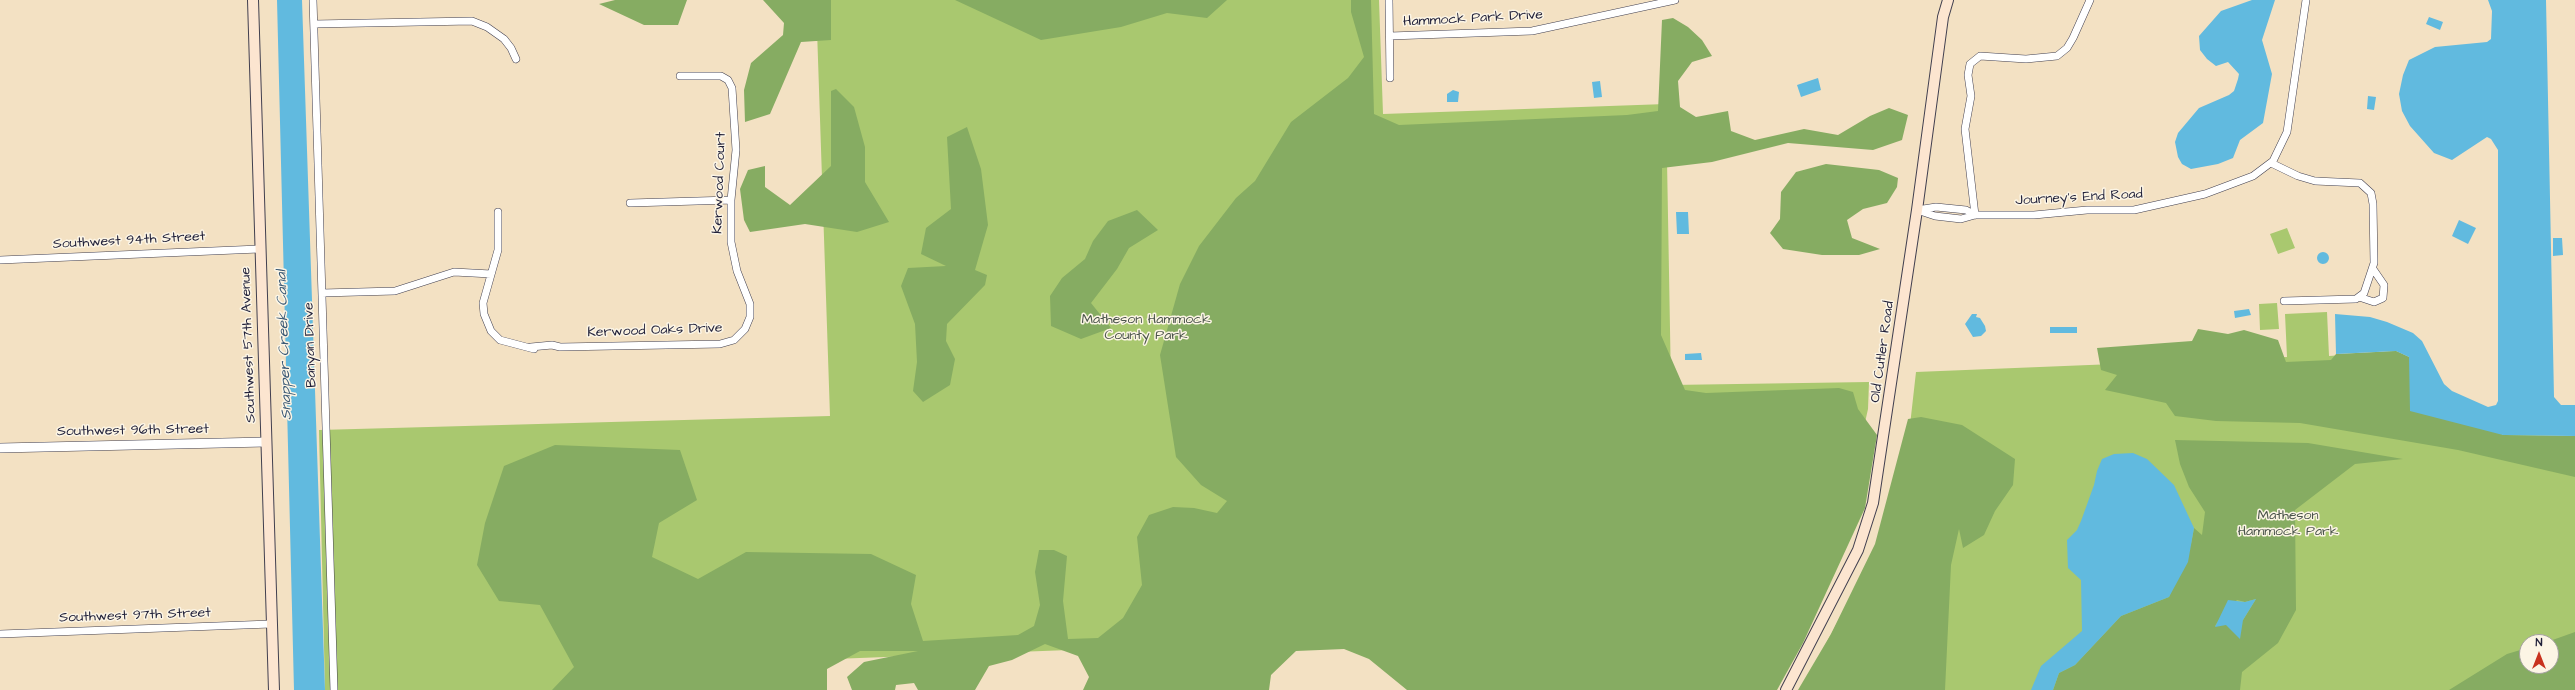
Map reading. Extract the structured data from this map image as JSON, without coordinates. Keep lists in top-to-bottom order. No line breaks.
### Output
{"streets":{"main road":["Southwest 57th Avenue","Old Cutler Road"],"street":["Hammock Park Drive","Kerwood Court","Journey's End Road","Southwest 94th Street","Kerwood Oaks Drive","Banyan Drive","Southwest 96th Street","Southwest 97th Street"]},"crossings":[["Kerwood Court","Kerwood Oaks Drive"],["Journey's End Road","Old Cutler Road"],["Southwest 94th Street","Southwest 57th Avenue"],["Southwest 57th Avenue","Southwest 96th Street"],["Southwest 57th Avenue","Southwest 97th Street"]],"water":["Snapper Creek Canal"],"parks":["Matheson Hammock County Park","Matheson Hammock Park"],"north":"top"}
